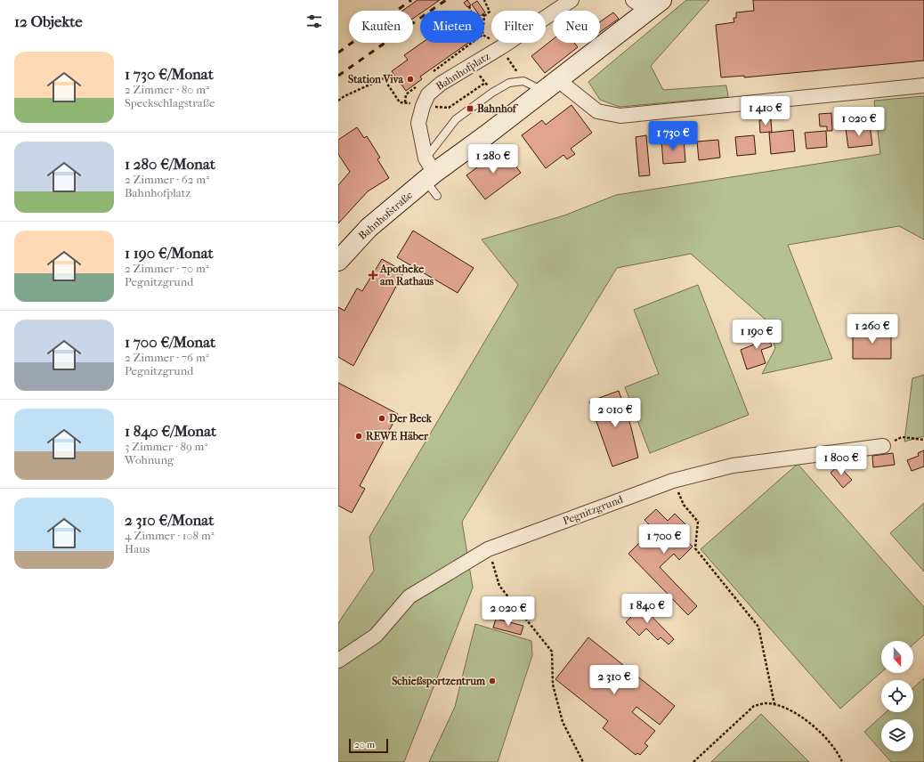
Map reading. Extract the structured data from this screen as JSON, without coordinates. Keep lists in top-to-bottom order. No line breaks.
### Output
{"streets":{"main road":["Bahnhofstraße"],"street":["Bahnhofplatz","Pegnitzgrund"]},"crossings":[["Bahnhofplatz","Bahnhofstraße"]],"places":{"other":["Station Viva","Der Beck","REWE Häber","Schießsportzentrum"],"transit":["Bahnhof"],"health":["Apotheke am Rathaus"]},"scale_bar":"20 m","north":"bottom","page":{"heading":"12 Objekte","chip":["Kaufen","Mieten","Filter","Neu"],"list":[{"name":"1 730 €/Monat","note":"2 Zimmer · 80 m² · Speckschlagstraße"},{"name":"1 280 €/Monat","note":"2 Zimmer · 62 m² · Bahnhofplatz"},{"name":"1 190 €/Monat","note":"2 Zimmer · 70 m² · Pegnitzgrund"},{"name":"1 700 €/Monat","note":"2 Zimmer · 76 m² · Pegnitzgrund"},{"name":"1 840 €/Monat","note":"3 Zimmer · 89 m² · Wohnung"},{"name":"2 310 €/Monat","note":"4 Zimmer · 108 m² · Haus"}],"price":["1 410 €","1 020 €","1 730 €","1 280 €","1 260 €","1 190 €","2 010 €","1 800 €","1 700 €","1 840 €","2 020 €","2 310 €"],"scale":"20 m"}}
